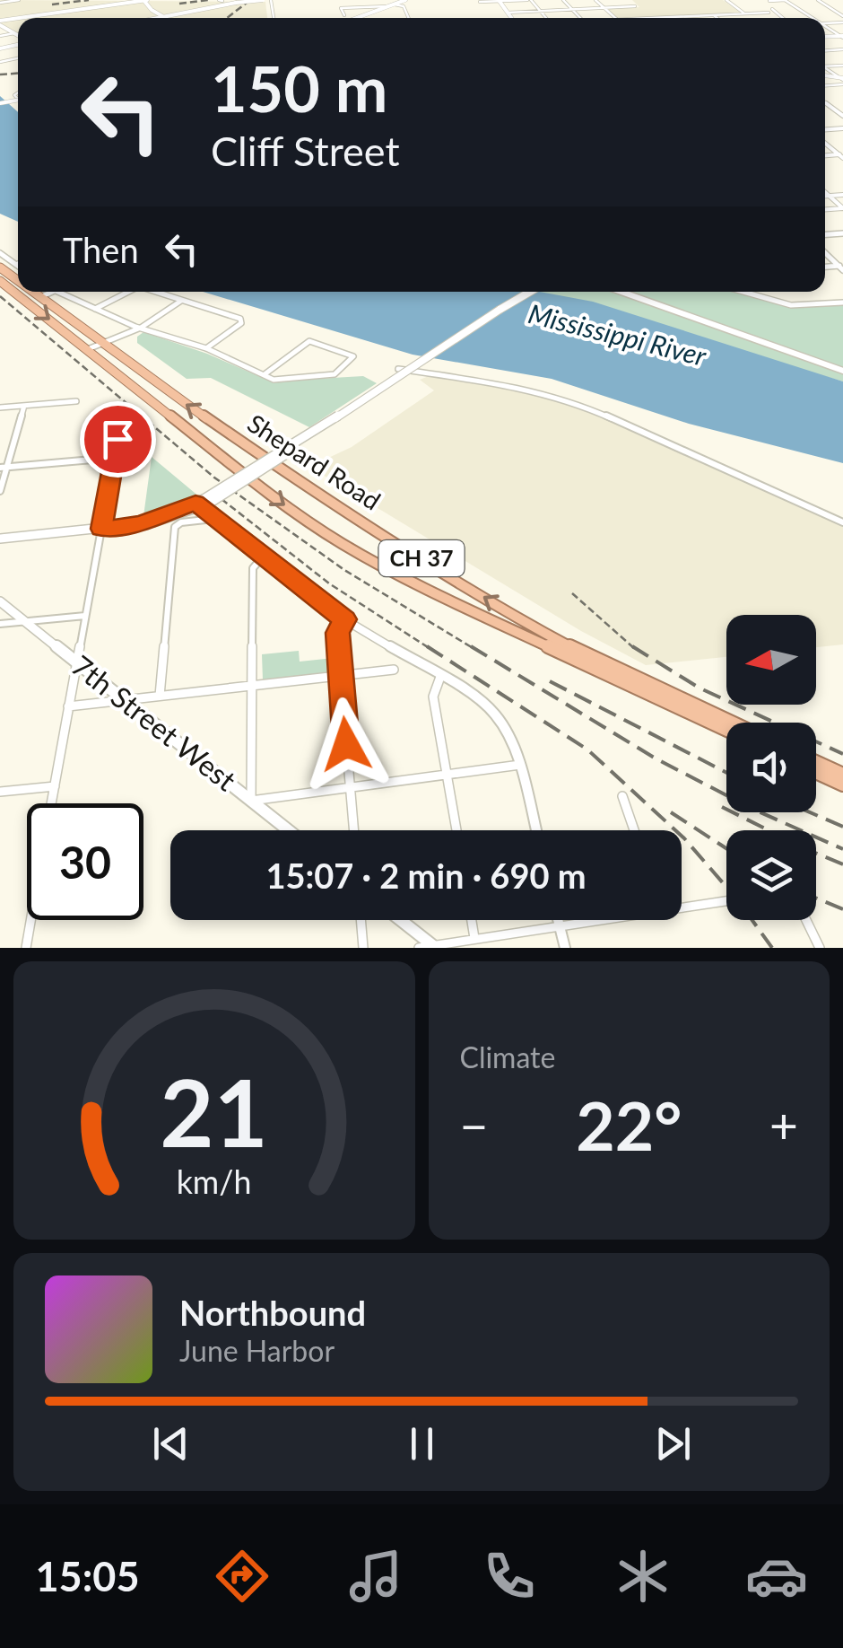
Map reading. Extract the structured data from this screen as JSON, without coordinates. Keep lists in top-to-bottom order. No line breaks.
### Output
{"streets":{"highway":["Shepard Road","CH 37"],"main road":["7th Street West"]},"water":["Mississippi River"],"north":"left","page":{"turn":["150 m","Cliff Street"],"then":"Then","limit":"30","trip":"15:07 · 2 min · 690 m","tile":"Climate","heat":["−","22°","+"],"song":["Northbound","June Harbor"],"tabs":"15:05","gauge":["21","km/h"]}}
